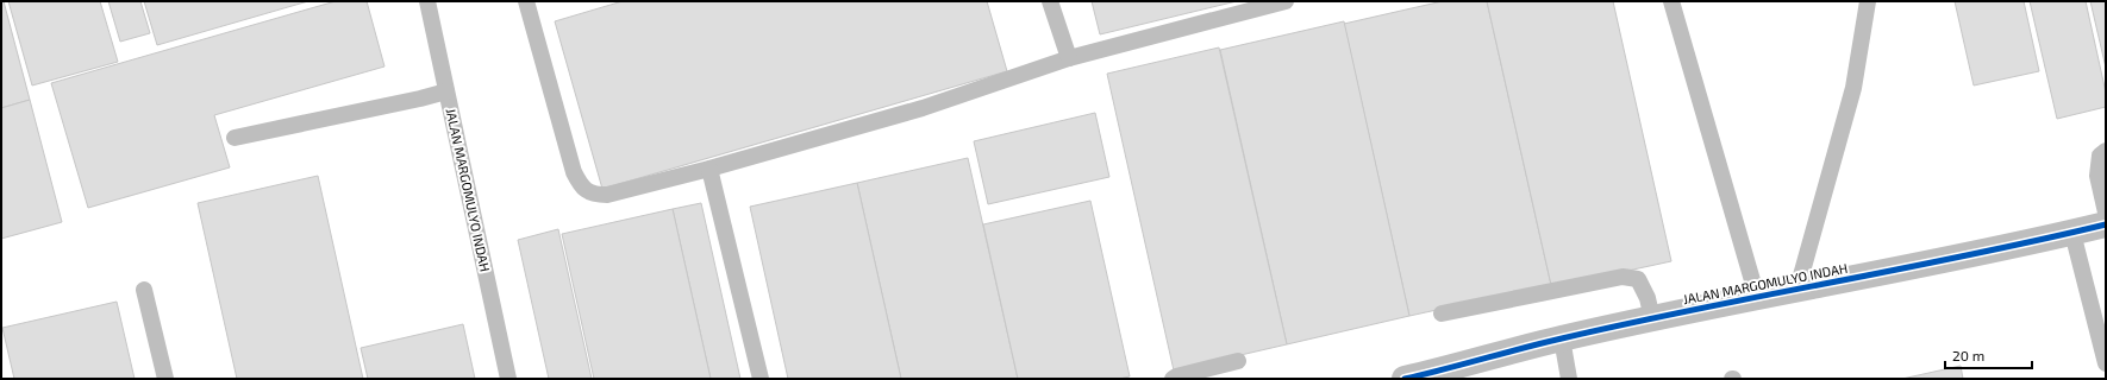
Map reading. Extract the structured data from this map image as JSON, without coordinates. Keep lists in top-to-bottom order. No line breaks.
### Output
{"streets":{"street":["JALAN MARGOMULYO INDAH"]},"scale_bar":"20 m"}
